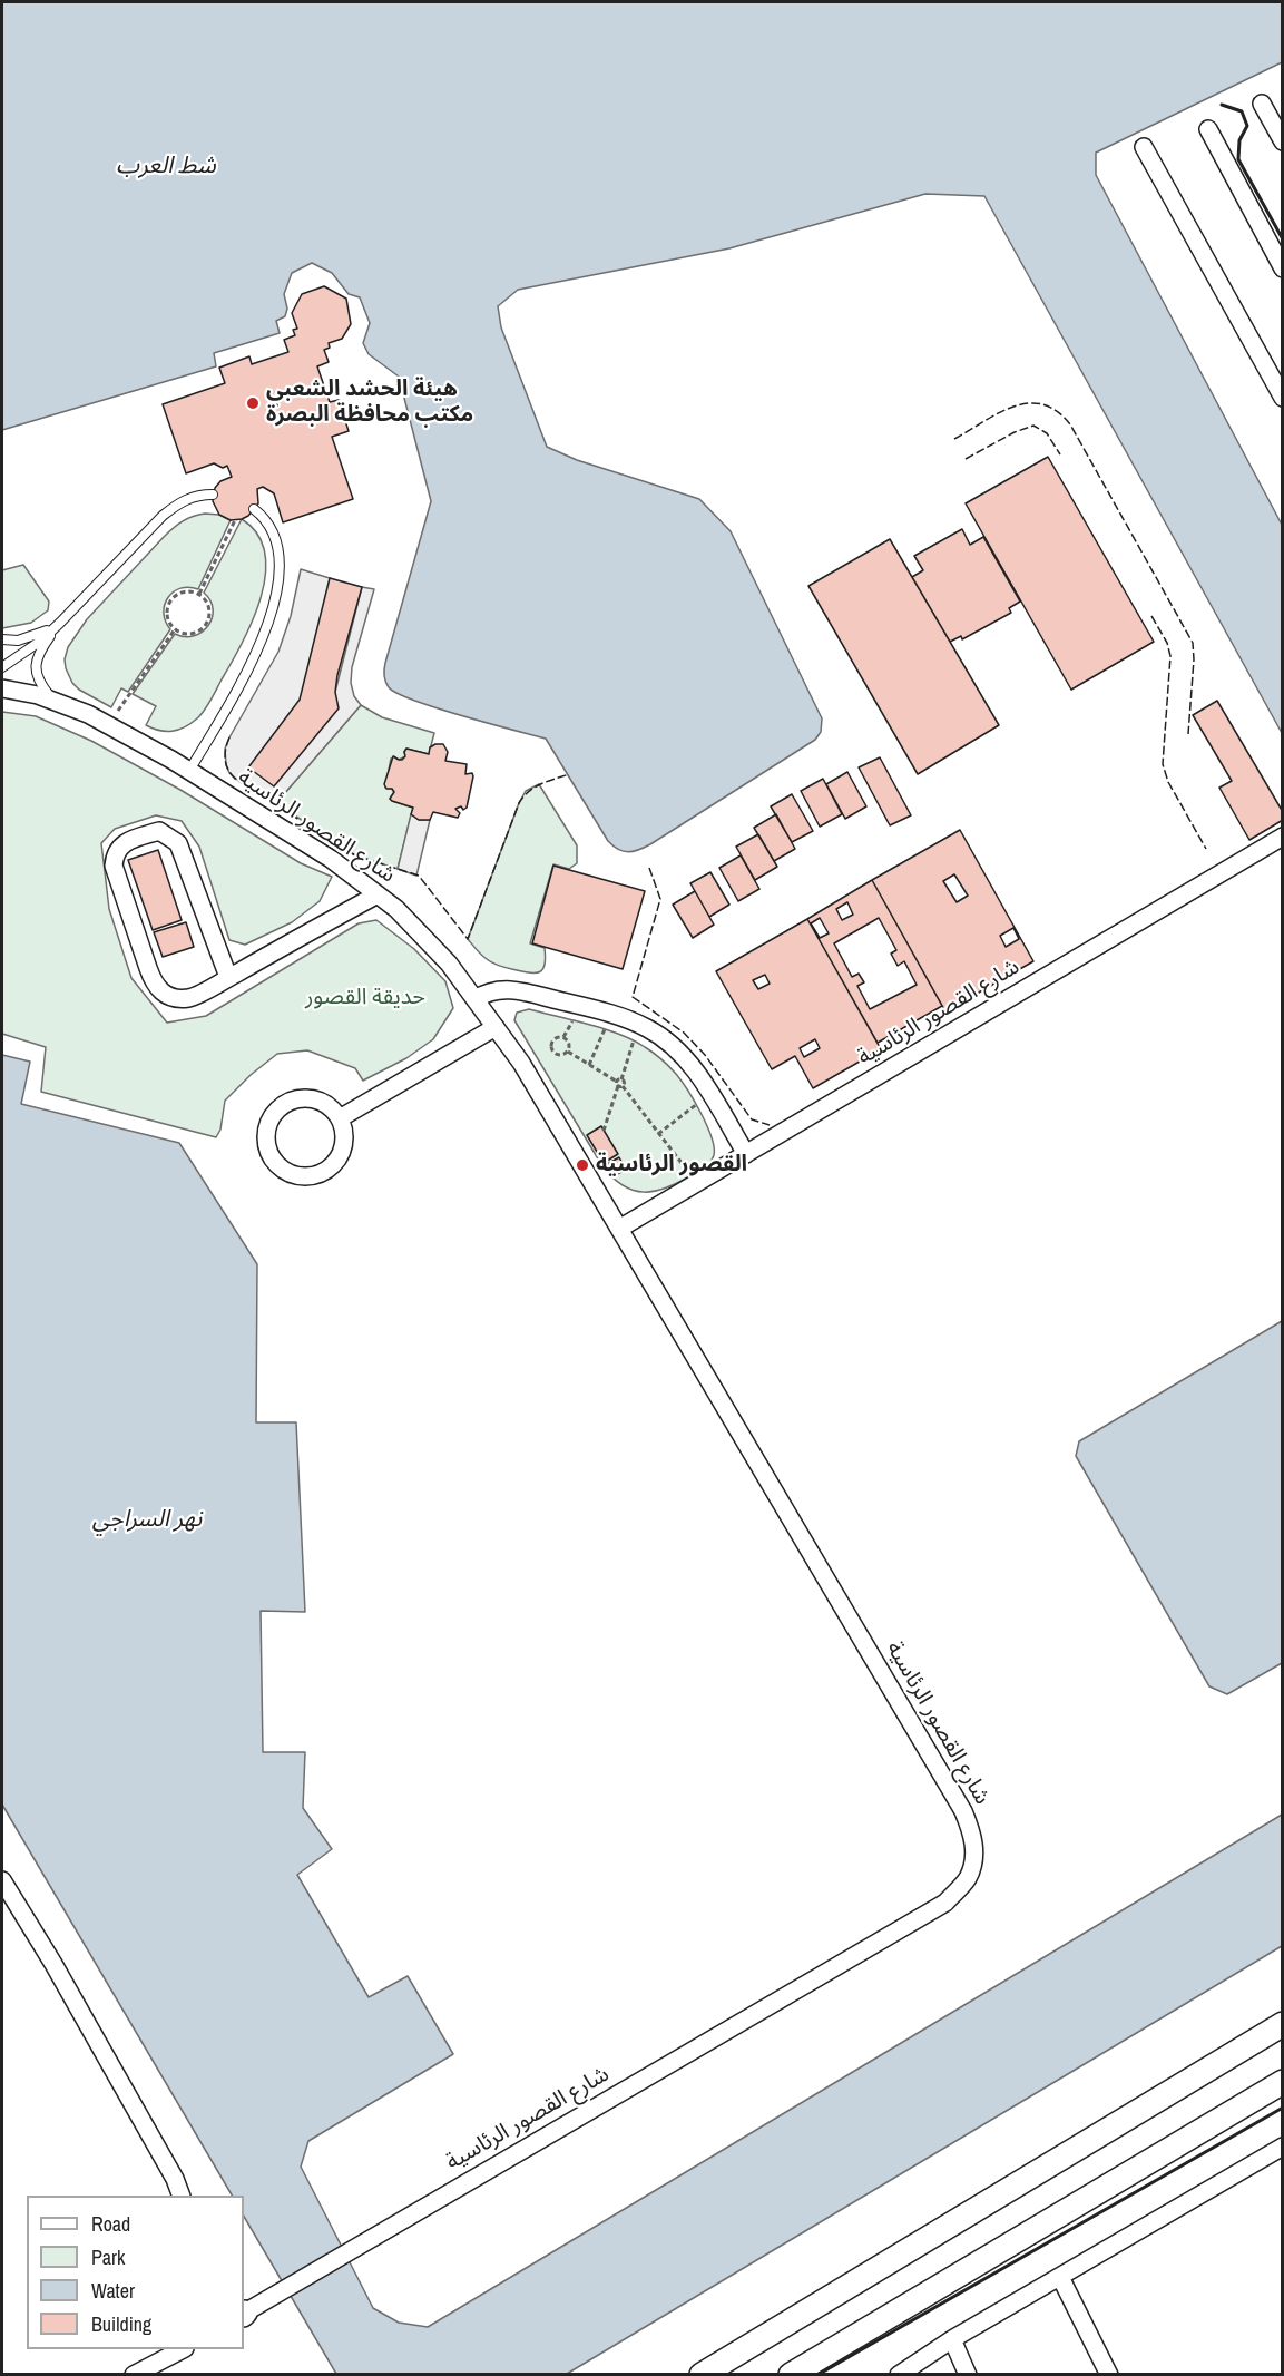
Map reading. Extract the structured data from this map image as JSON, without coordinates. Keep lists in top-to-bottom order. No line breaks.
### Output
{"streets":{"street":["شارع القصور الرئاسية"]},"water":["شط العرب","نهر السراجي"],"parks":["حديقة القصور"],"places":["هيئة الحشد الشعبي مكتب محافظة البصرة","القصور الرئاسية"],"legend":["Road","Park","Water","Building"]}
